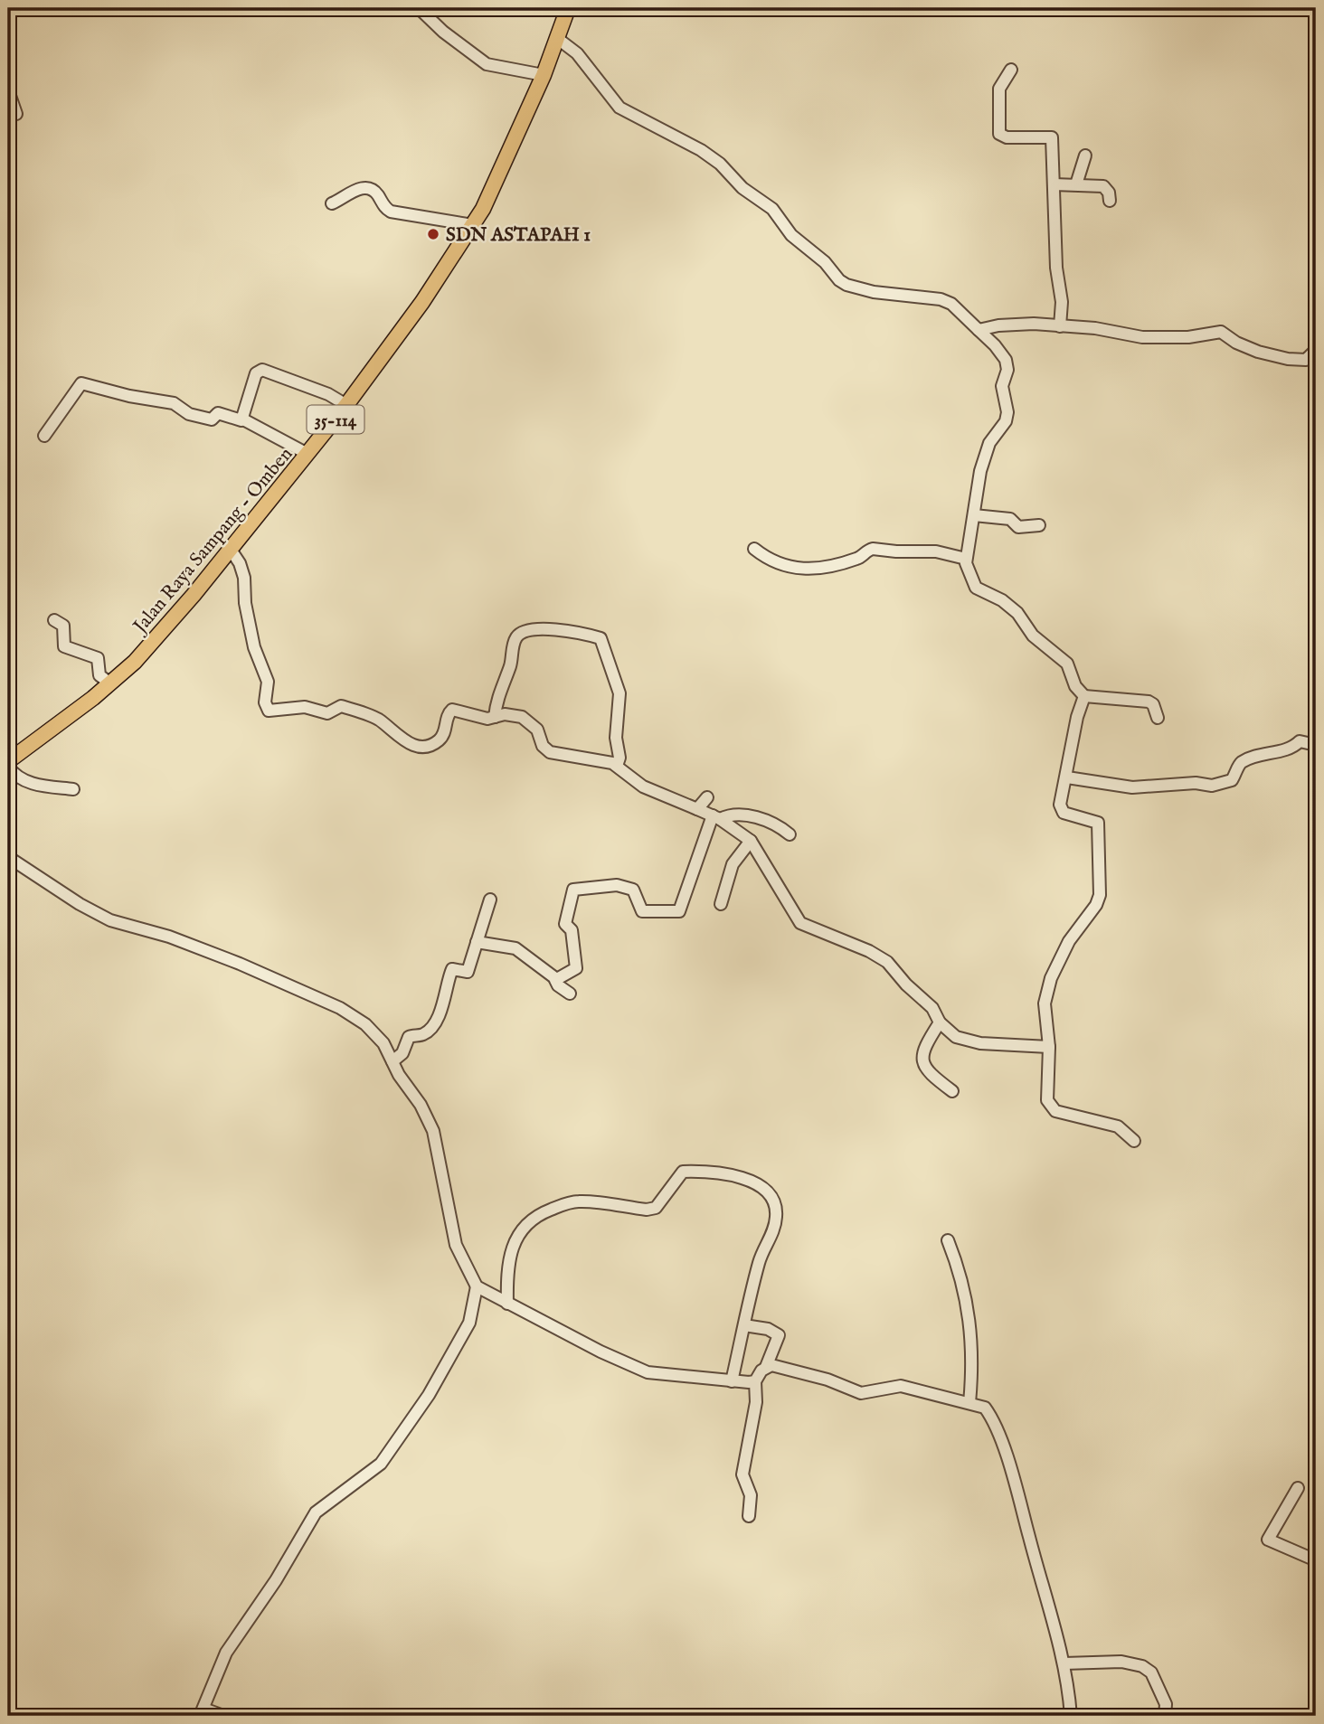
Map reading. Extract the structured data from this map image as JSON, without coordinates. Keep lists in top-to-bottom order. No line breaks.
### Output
{"streets":{"main road":["35-114","Jalan Raya Sampang - Omben"]},"places":["SDN ASTAPAH 1"]}
